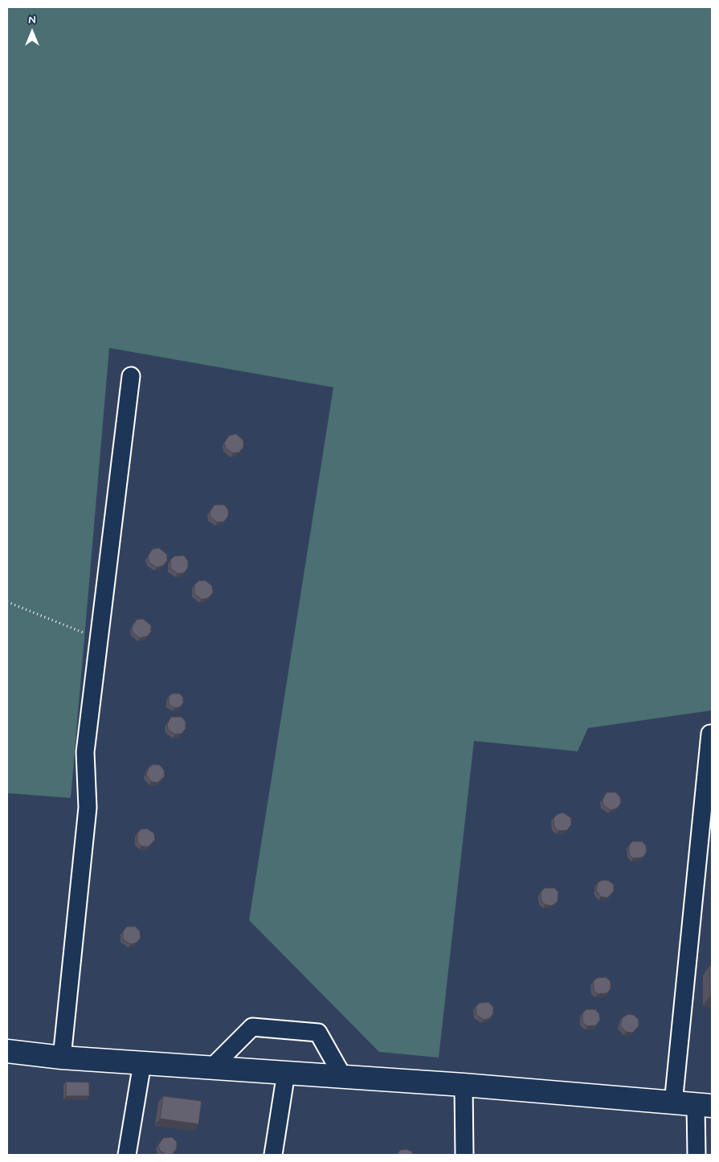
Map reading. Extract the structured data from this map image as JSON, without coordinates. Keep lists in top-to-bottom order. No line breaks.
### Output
{"north":"top"}
